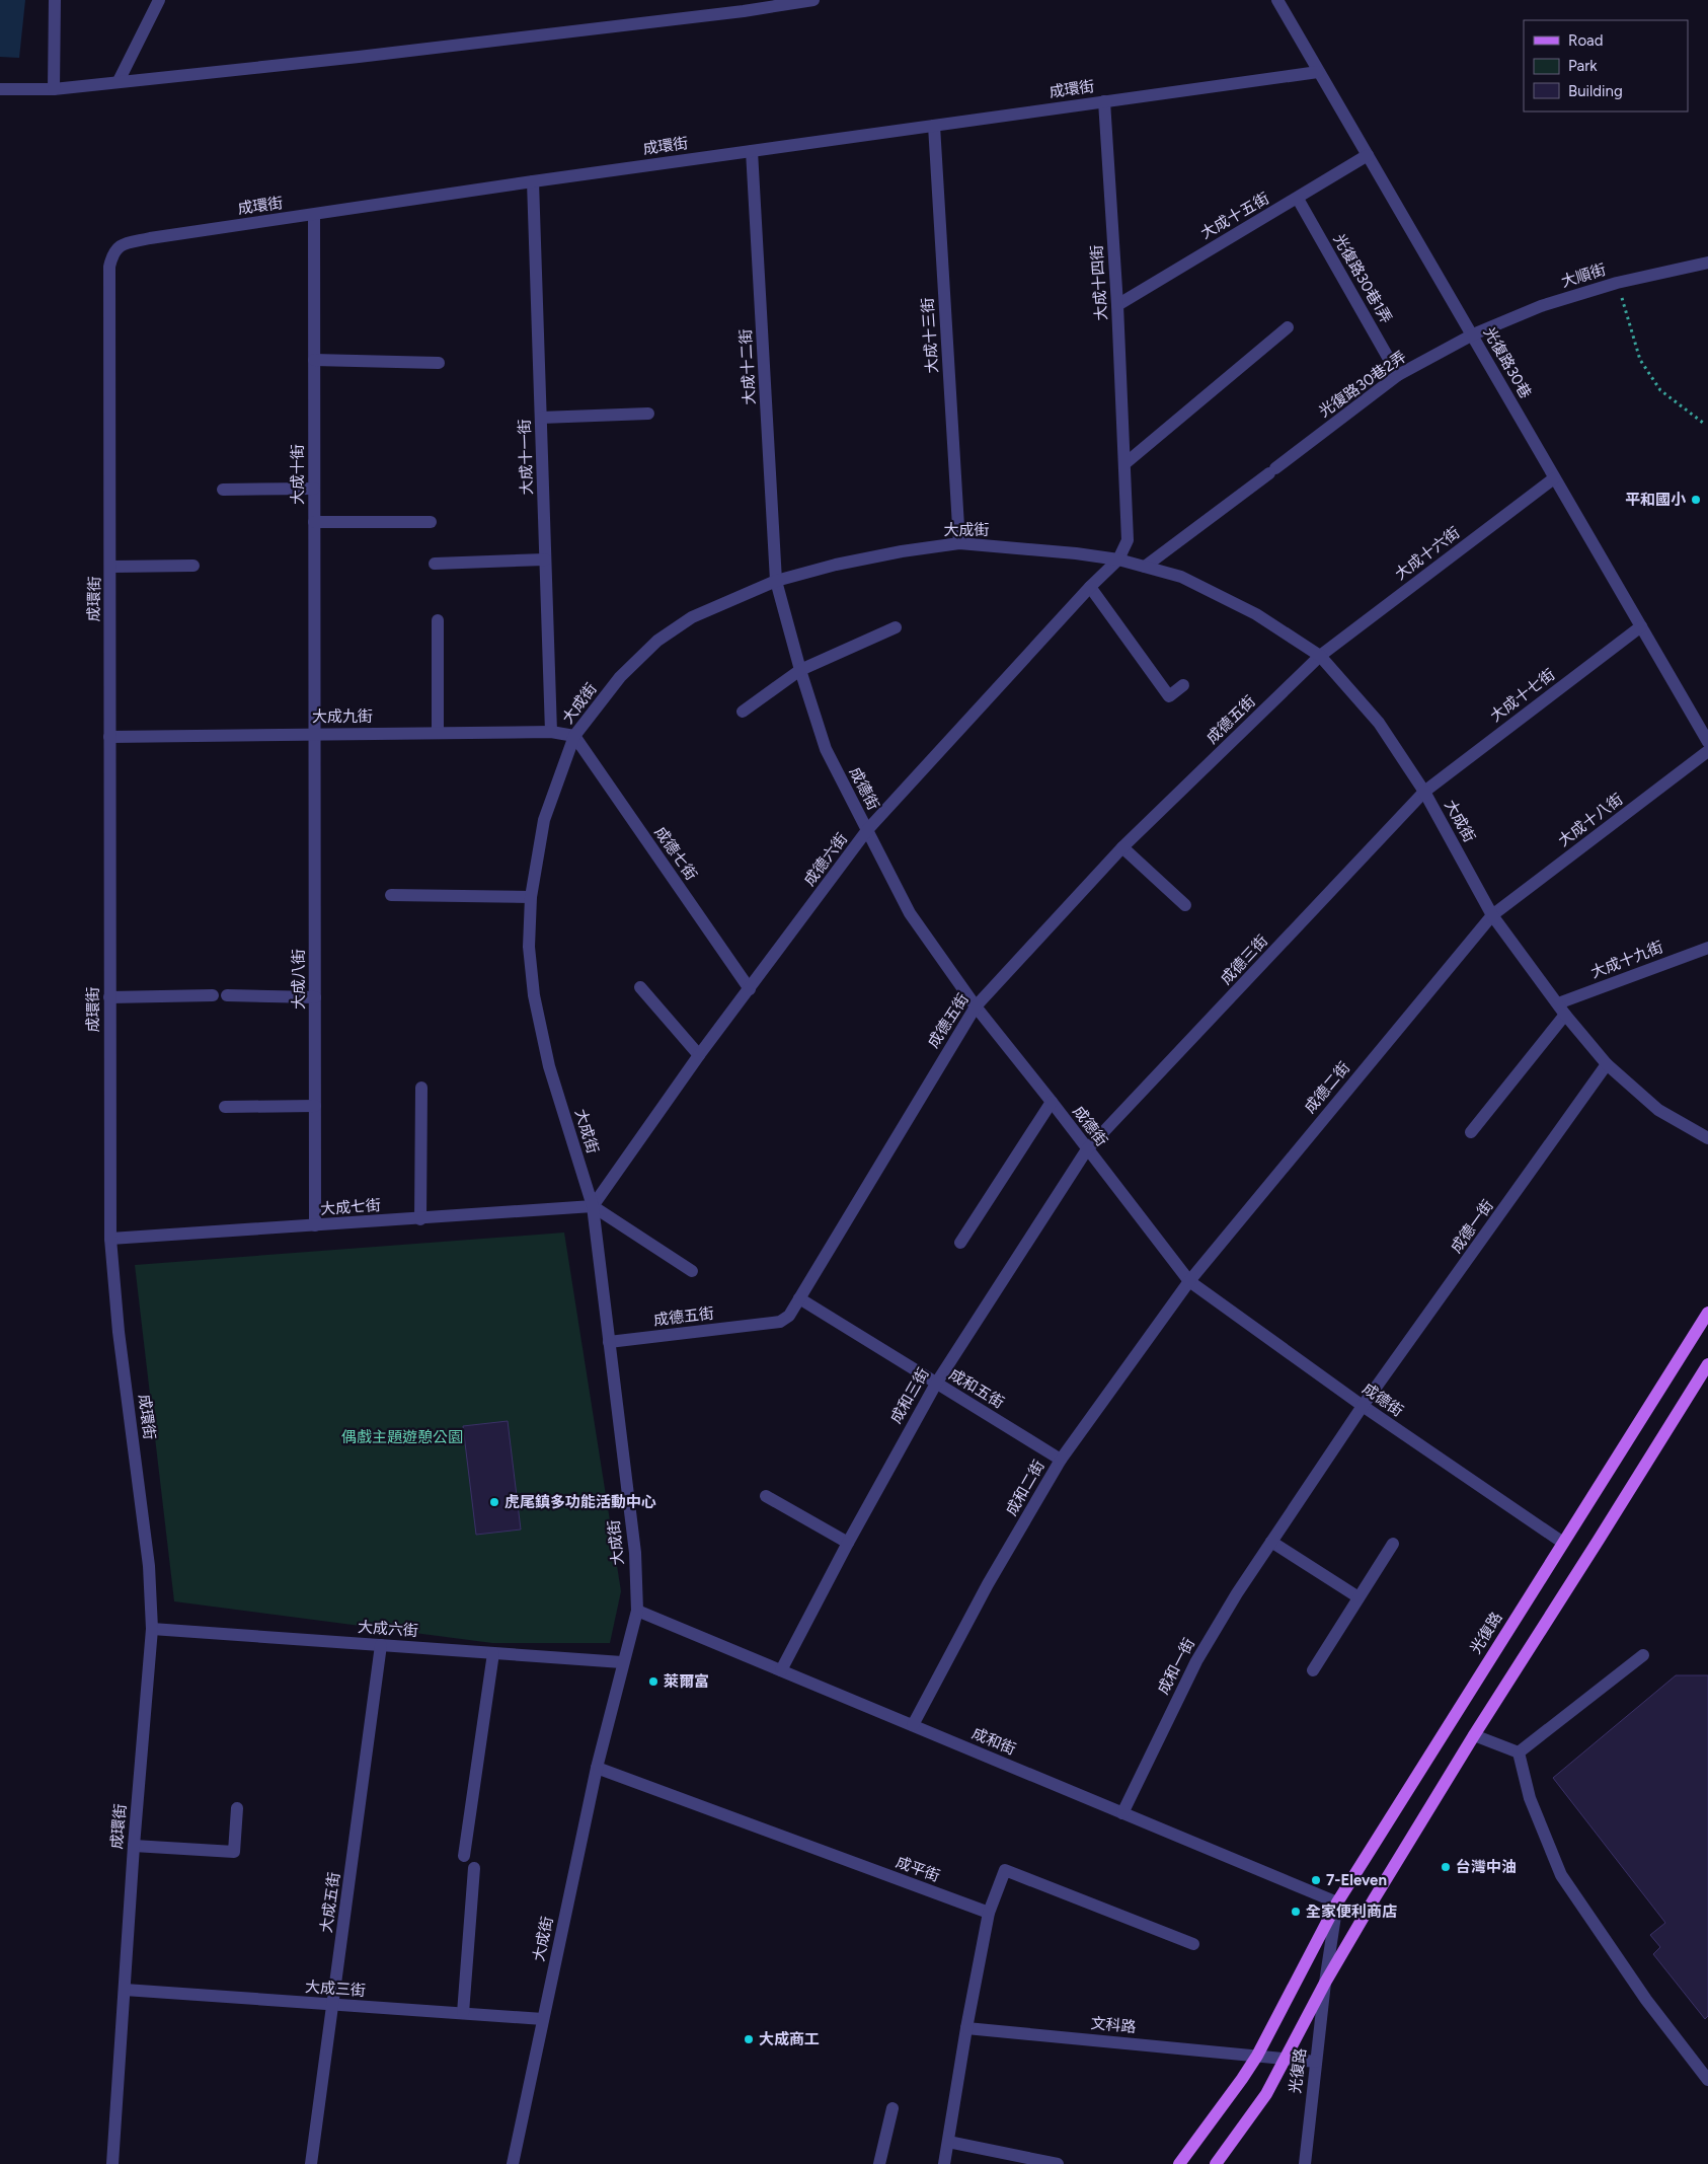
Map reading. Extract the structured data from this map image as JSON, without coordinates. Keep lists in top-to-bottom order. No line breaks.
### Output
{"streets":{"main road":["光復路"],"street":["成環街","大成十五街","大順街","光復路30巷1弄","大成十四街","大成十三街","光復路30巷","大成十二街","光復路30巷2弄","大成十一街","大成十街","大成街","大成十六街","大成十七街","大成九街","成德五街","成德街","大成十八街","成德七街","成德六街","成德三街","大成十九街","大成八街","成德二街","大成七街","成德一街","成和五街","成和三街","成和二街","大成六街","成和一街","成和街","成平街","大成五街","大成三街","文科路"]},"crossings":[["成環街","大成十四街"],["成環街","大成十三街"],["成環街","光復路30巷"],["成環街","大成十二街"],["成環街","大成十一街"],["成環街","大成十街"],["成環街","大成九街"],["成環街","大成七街"],["成環街","大成六街"],["成環街","大成三街"],["大成十五街","光復路30巷1弄"],["大成十五街","大成十四街"],["大成十五街","光復路30巷"],["大順街","光復路30巷"],["大順街","光復路30巷2弄"],["光復路30巷1弄","光復路30巷2弄"],["大成十四街","大成街"],["大成十四街","成德六街"],["大成十三街","大成街"],["光復路30巷","光復路30巷2弄"],["光復路30巷","大成十六街"],["光復路30巷","大成十七街"],["大成十二街","大成街"],["大成十二街","成德街"],["光復路30巷2弄","大成街"],["大成十一街","大成九街"],["大成十街","大成九街"],["大成十街","大成八街"],["大成街","大成十六街"],["大成街","大成十七街"],["大成街","大成九街"],["大成街","成德五街"],["大成街","成德街"],["大成街","大成十八街"],["大成街","成德七街"],["大成街","成德六街"],["大成街","成德三街"],["大成街","大成十九街"],["大成街","成德二街"],["大成街","大成七街"],["大成街","成德一街"],["大成街","大成六街"],["大成街","成和街"],["大成街","成平街"],["大成街","大成三街"],["大成十六街","成德五街"],["大成十七街","成德三街"],["大成九街","成德七街"],["大成九街","大成八街"],["成德五街","成德街"],["成德五街","成和五街"],["成德街","成德六街"],["成德街","成德三街"],["成德街","成德二街"],["成德街","成德一街"],["成德街","成和三街"],["成德街","成和二街"],["成德街","光復路"],["成德街","成和一街"],["大成十八街","成德二街"],["成德七街","成德六街"],["成德六街","大成七街"],["成德三街","成和三街"],["大成八街","大成七街"],["成德二街","成和二街"],["成德一街","成和一街"],["成和五街","成和三街"],["成和五街","成和二街"],["成和三街","成和街"],["成和二街","成和街"],["大成六街","大成五街"],["光復路","成和街"],["光復路","文科路"],["成和一街","成和街"],["大成五街","大成三街"]],"parks":["偶戲主題遊憩公園"],"places":["平和國小","虎尾鎮多功能活動中心","萊爾富","台灣中油","7-Eleven","全家便利商店","大成商工"],"legend":["Road","Park","Building"]}
